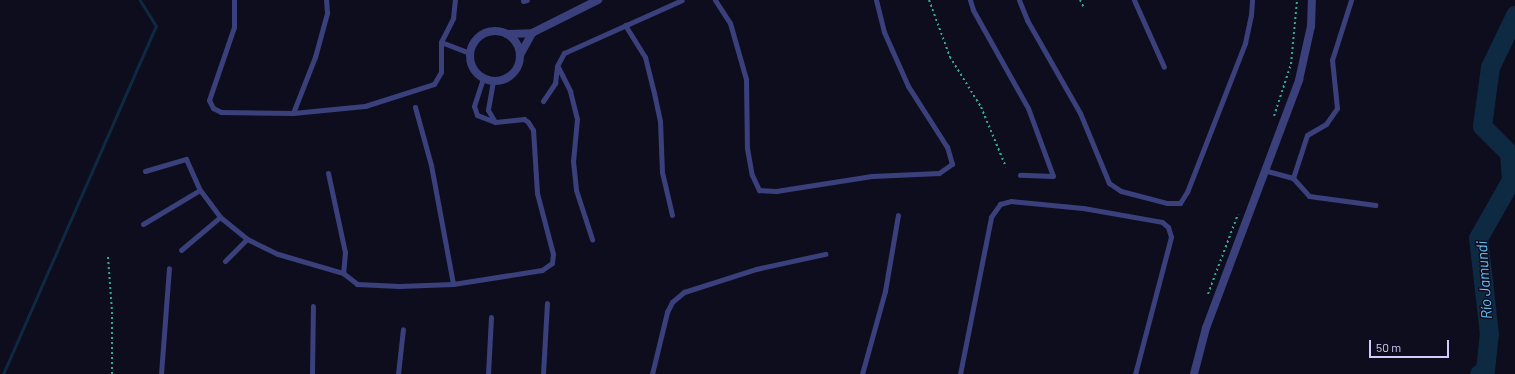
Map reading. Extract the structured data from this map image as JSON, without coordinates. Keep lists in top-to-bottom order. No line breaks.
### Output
{"water":["Río Jamundi"],"scale_bar":"50 m"}
